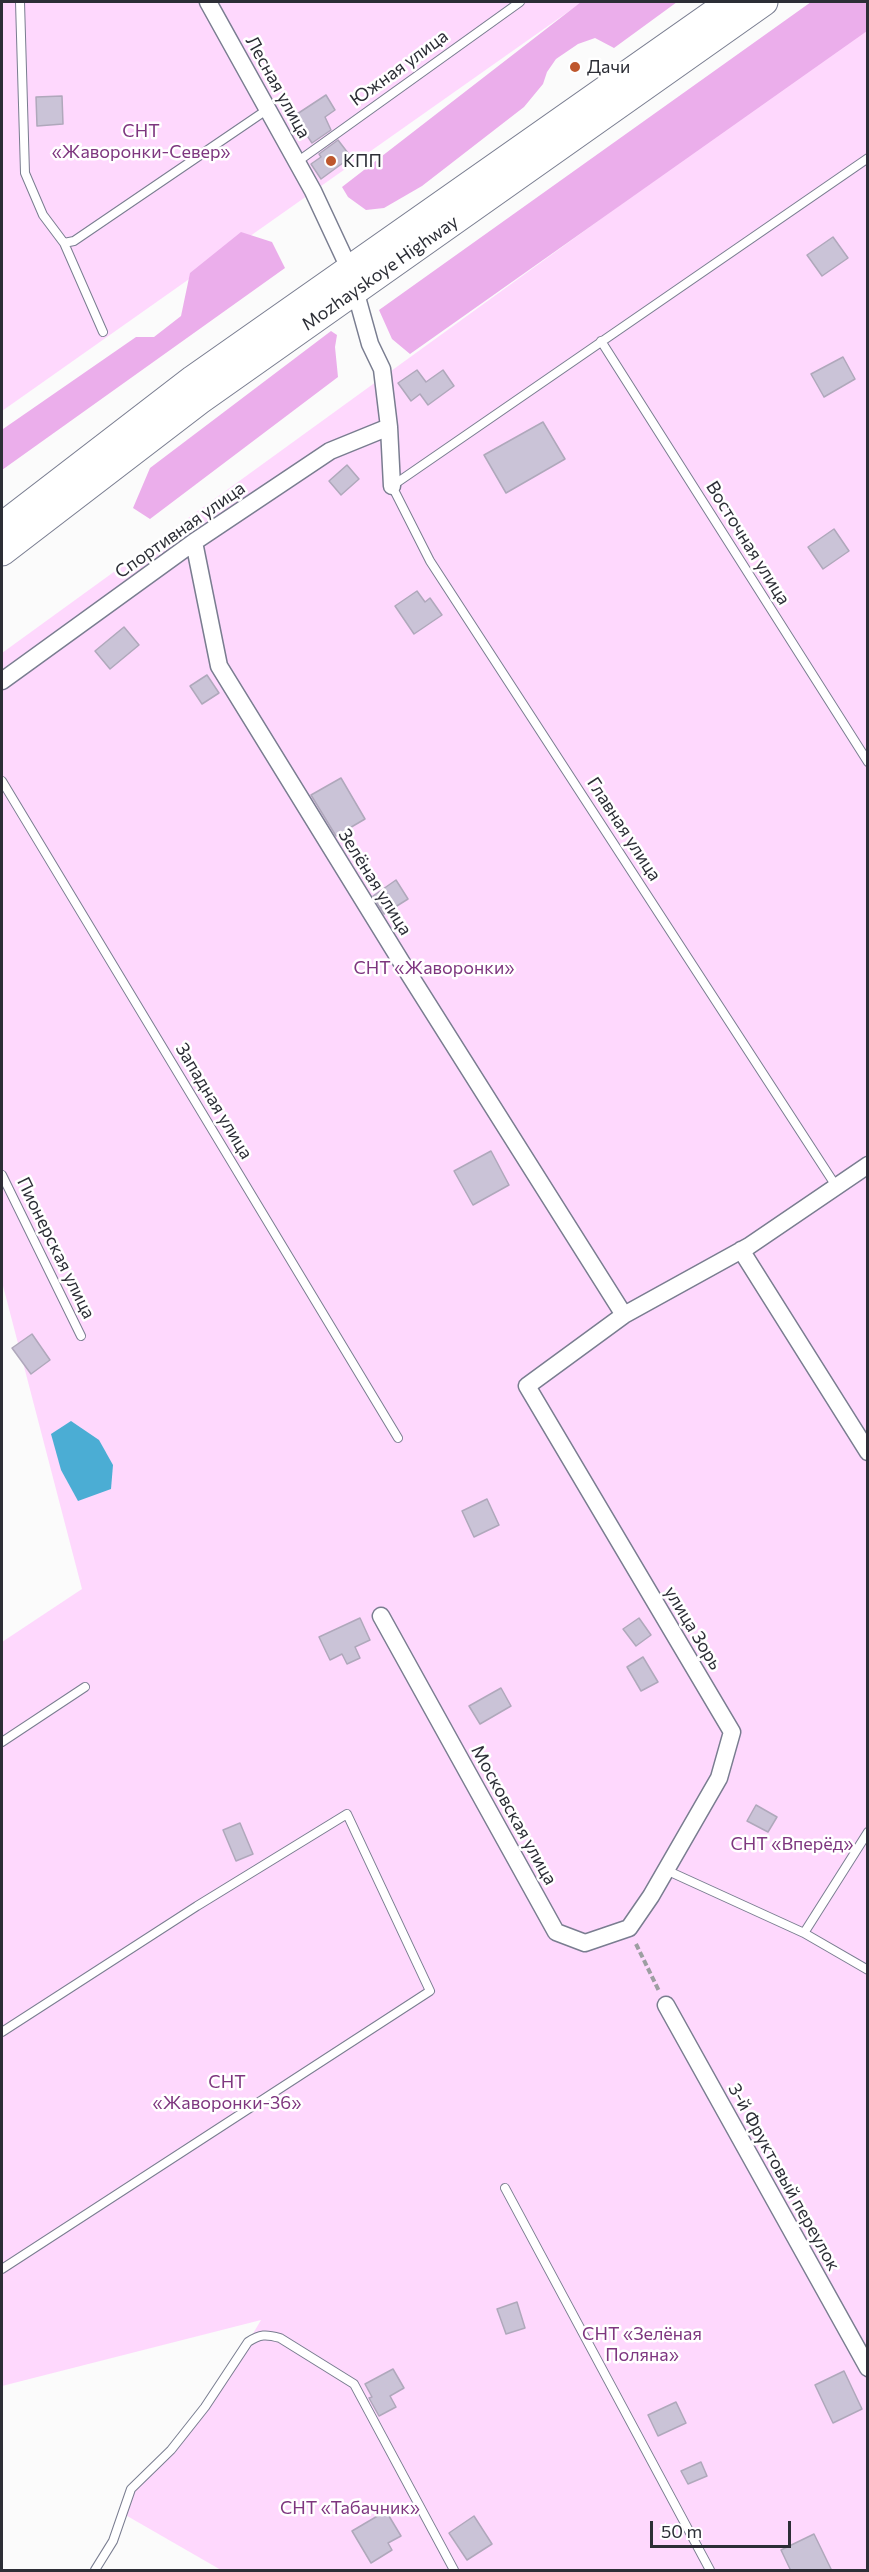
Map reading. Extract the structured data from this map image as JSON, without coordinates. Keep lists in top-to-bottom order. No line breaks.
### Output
{"streets":{"main road":["Mozhayskoye Highway"],"street":["Лесная улица","Спортивная улица","Зелёная улица","улица Зорь","Московская улица","3-й Фруктовый переулок"],"lane":["Южная улица","Восточная улица","Главная улица","Западная улица","Пионерская улица"]},"crossings":[["Южная улица","Лесная улица"],["Лесная улица","Mozhayskoye Highway"],["Лесная улица","Спортивная улица"],["Лесная улица","Главная улица"],["Спортивная улица","Зелёная улица"],["Зелёная улица","улица Зорь"],["улица Зорь","Московская улица"]],"parks":["СНТ «Жаворонки-Север»","СНТ «Жаворонки»","СНТ «Вперёд»","СНТ «Жаворонки-36»","СНТ «Зелёная Поляна»","СНТ «Табачник»"],"places":["Дачи","КПП"],"scale_bar":"50 m"}
